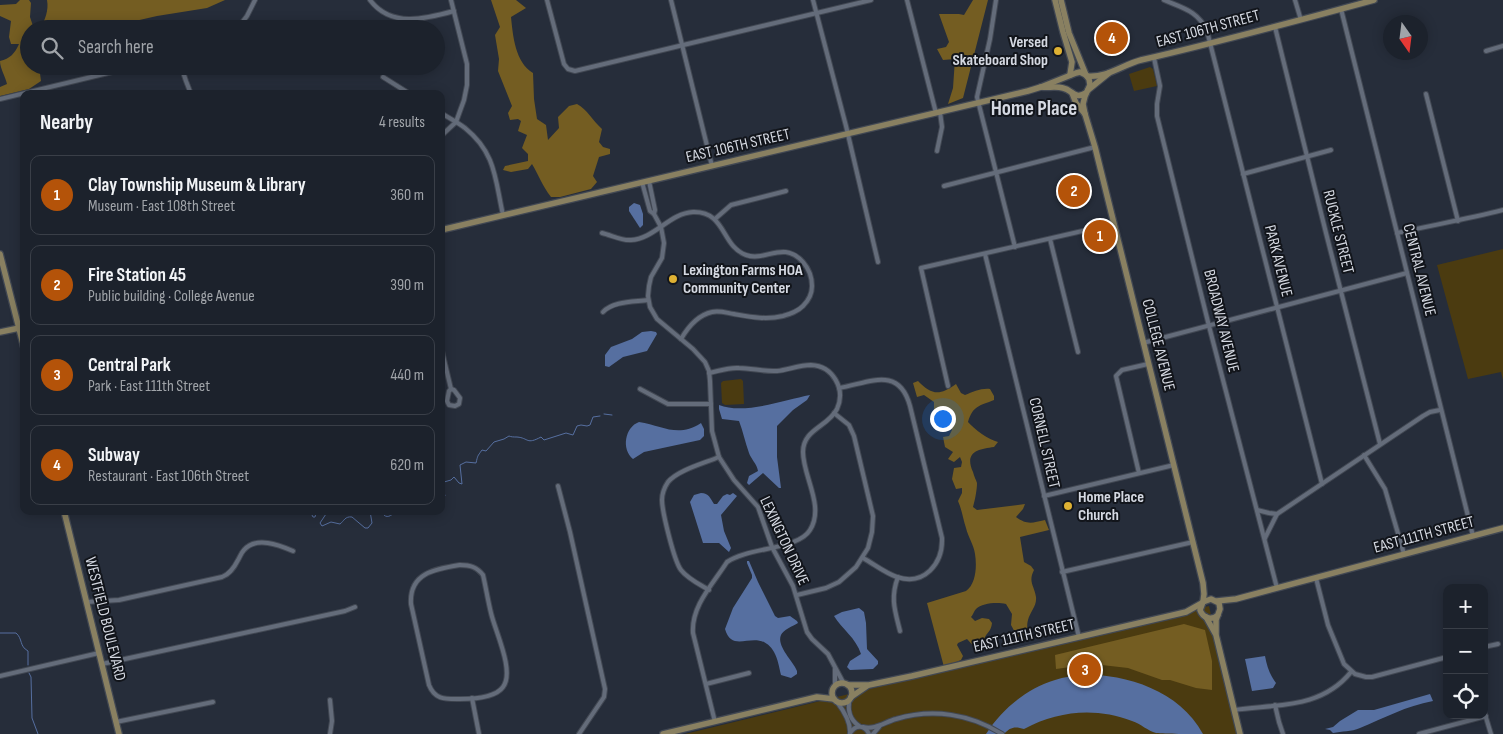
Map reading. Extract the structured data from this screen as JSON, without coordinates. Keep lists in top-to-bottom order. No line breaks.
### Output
{"streets":{"main road":["EAST 106TH STREET","COLLEGE AVENUE","EAST 111TH STREET","WESTFIELD BOULEVARD"],"street":["RUCKLE STREET","PARK AVENUE","CENTRAL AVENUE","BROADWAY AVENUE","CORNELL STREET","LEXINGTON DRIVE"]},"crossings":[["EAST 106TH STREET","RUCKLE STREET"],["EAST 106TH STREET","PARK AVENUE"],["EAST 106TH STREET","CENTRAL AVENUE"],["EAST 106TH STREET","BROADWAY AVENUE"],["EAST 106TH STREET","COLLEGE AVENUE"],["CENTRAL AVENUE","EAST 111TH STREET"],["BROADWAY AVENUE","EAST 111TH STREET"],["COLLEGE AVENUE","EAST 111TH STREET"],["CORNELL STREET","EAST 111TH STREET"],["EAST 111TH STREET","LEXINGTON DRIVE"]],"districts":["Home Place"],"places":["Versed Skateboard Shop","Lexington Farms HOA Community Center","Home Place Church"],"north":"bottom","page":{"pins":["4","2","1","3"],"search":"Search here","heading":["Nearby","4 results"],"list":[{"mark":"1","name":"Clay Township Museum & Library","note":"Museum · East 108th Street","value":"360 m"},{"mark":"2","name":"Fire Station 45","note":"Public building · College Avenue","value":"390 m"},{"mark":"3","name":"Central Park","note":"Park · East 111th Street","value":"440 m"},{"mark":"4","name":"Subway","note":"Restaurant · East 106th Street","value":"620 m"}],"map_buttons":["+","−"]}}
